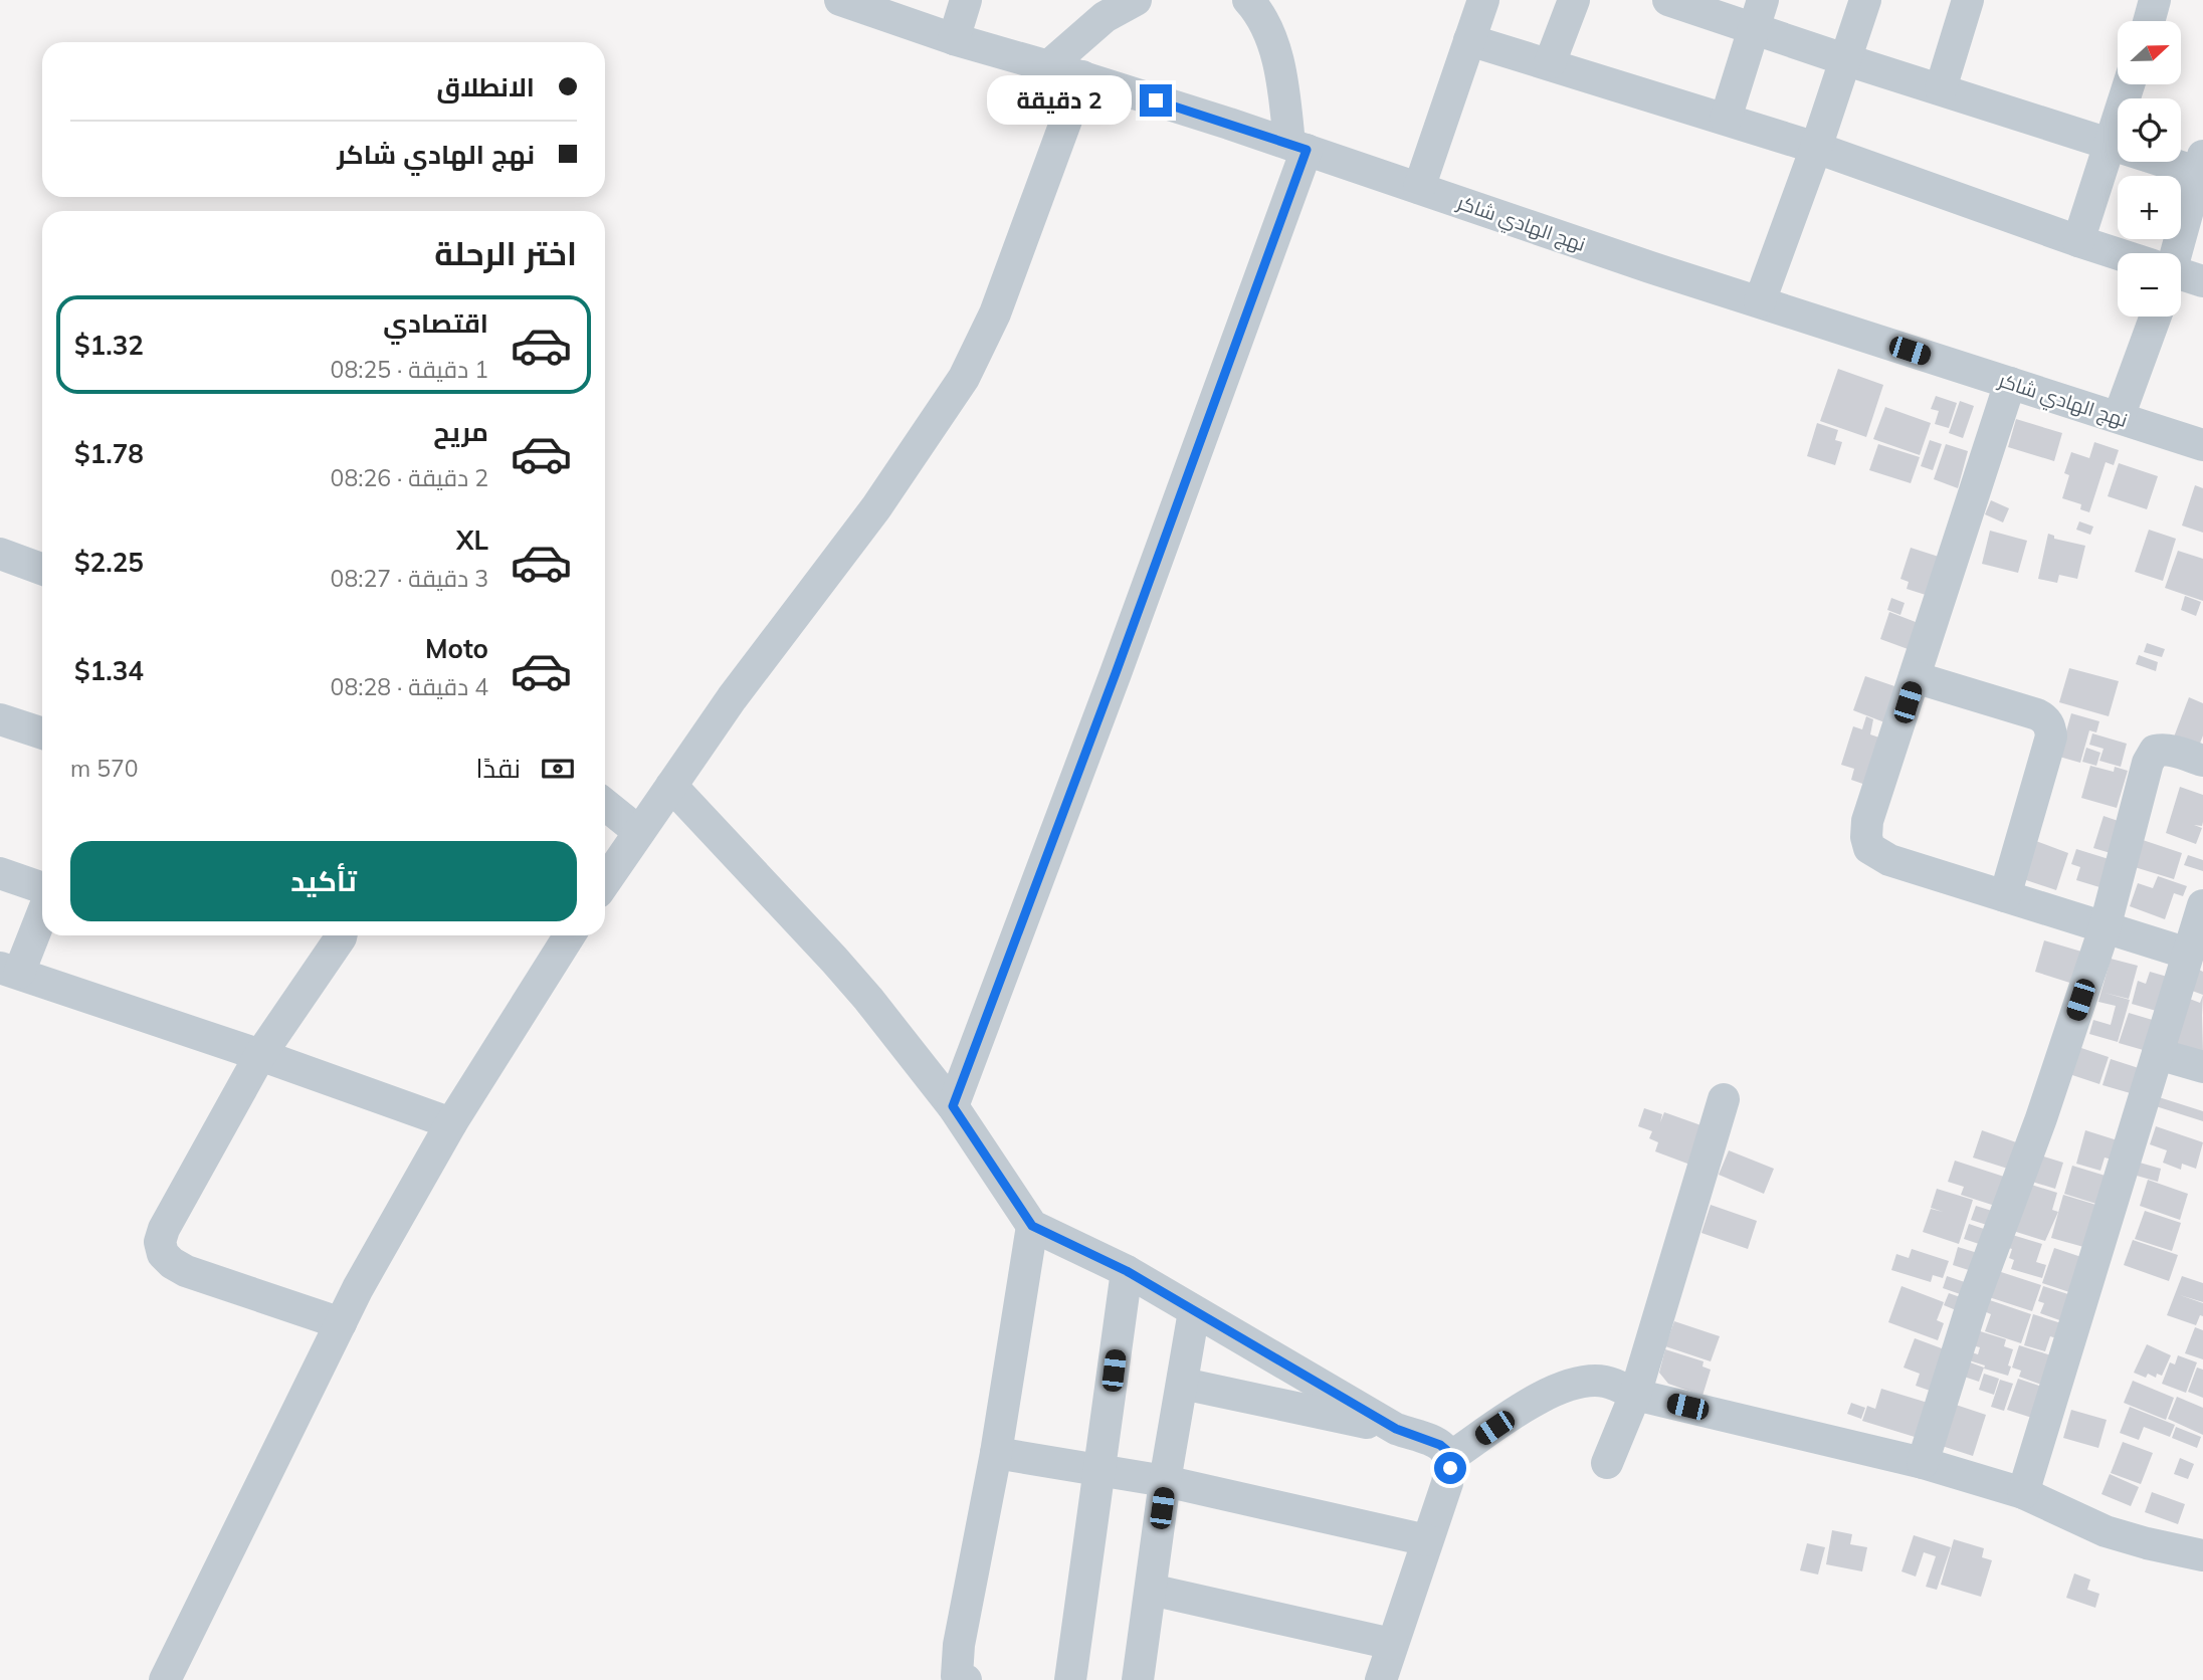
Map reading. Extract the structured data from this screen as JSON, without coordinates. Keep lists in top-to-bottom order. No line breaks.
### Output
{"streets":{"street":["نهج الهادي شاكر"]},"north":"right","page":{"map_buttons":["+","−"],"banner":["الانطلاق","نهج الهادي شاكر"],"bubble":"2 دقيقة","heading":"اختر الرحلة","list":[{"name":"اقتصادي","note":"1 دقيقة · 08:25","value":"$1.32"},{"name":"مريح","note":"2 دقيقة · 08:26","value":"$1.78"},{"name":"XL","note":"3 دقيقة · 08:27","value":"$2.25"},{"name":"Moto","note":"4 دقيقة · 08:28","value":"$1.34"}],"pay":["نقدًا","570 m"],"buttons":"تأكيد"}}
